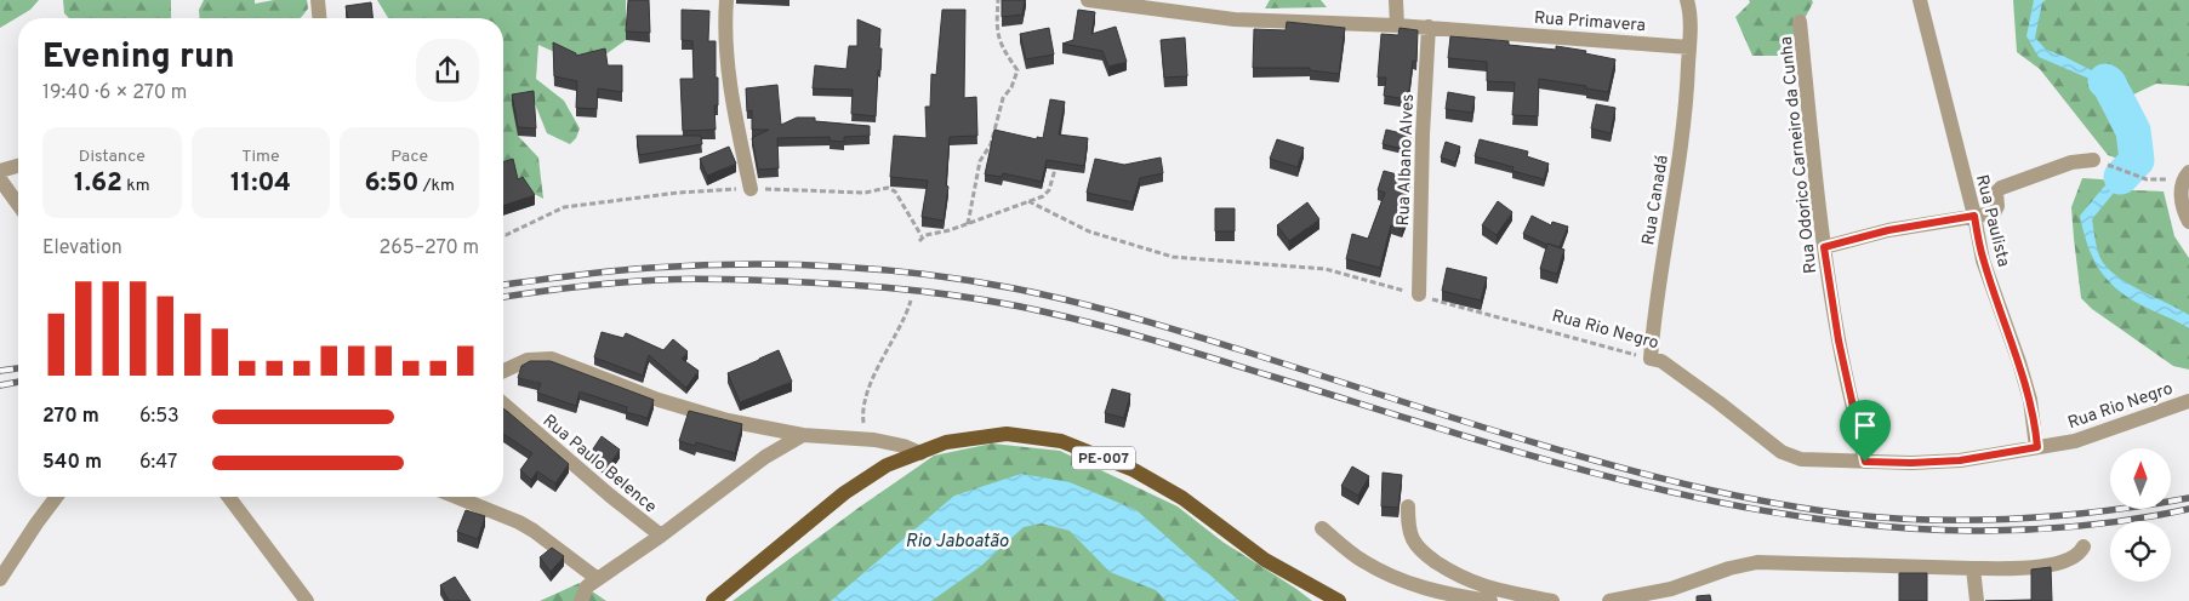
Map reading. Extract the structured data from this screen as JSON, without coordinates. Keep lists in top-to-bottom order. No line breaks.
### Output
{"streets":{"main road":["PE-007"],"street":["Rua Primavera","Rua Odorico Carneiro da Cunha","Rua Albano Alves","Rua Canadá","Rua Paulista","Rua Rio Negro","Rua Paulo Belence"]},"crossings":[["Rua Primavera","Rua Albano Alves"],["Rua Primavera","Rua Canadá"],["Rua Odorico Carneiro da Cunha","Rua Rio Negro"],["Rua Albano Alves","Rua Rio Negro"],["Rua Canadá","Rua Rio Negro"],["Rua Paulista","Rua Rio Negro"]],"water":["Rio Jaboatão"],"north":"top","page":{"heading":["Evening run","19:40 · 6 × 270 m"],"stats":[["Distance","1.62 km"],["Time","11:04"],["Pace","6:50 /km"]],"chart":["Elevation","265–270 m"],"list":[{"name":"270 m","note":"6:53"},{"name":"540 m","note":"6:47"}]}}
